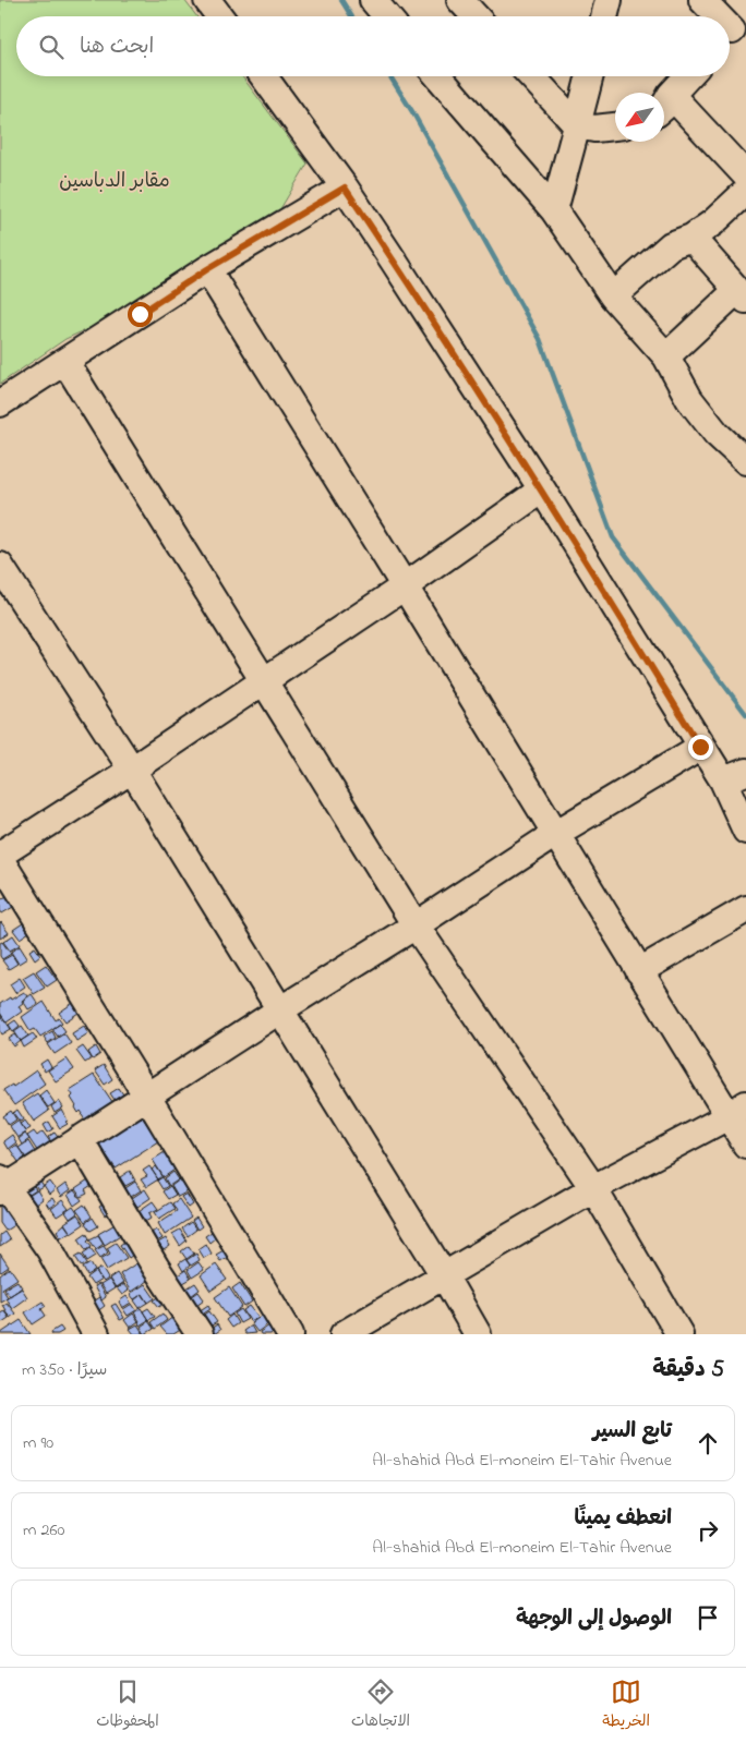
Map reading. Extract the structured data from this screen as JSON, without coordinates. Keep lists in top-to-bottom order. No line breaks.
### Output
{"parks":["مقابر الدباسين"],"north":"bottom left","page":{"search":"ابحث هنا","heading":["5 دقيقة","سيرًا · 350 m"],"list":[["تابع السير","Al-shahid Abd El-moneim El-Tahir Avenue","90 m"],["انعطف يمينًا","Al-shahid Abd El-moneim El-Tahir Avenue","260 m"],"الوصول إلى الوجهة"],"nav":["الخريطة","الاتجاهات","المحفوظات"]}}
